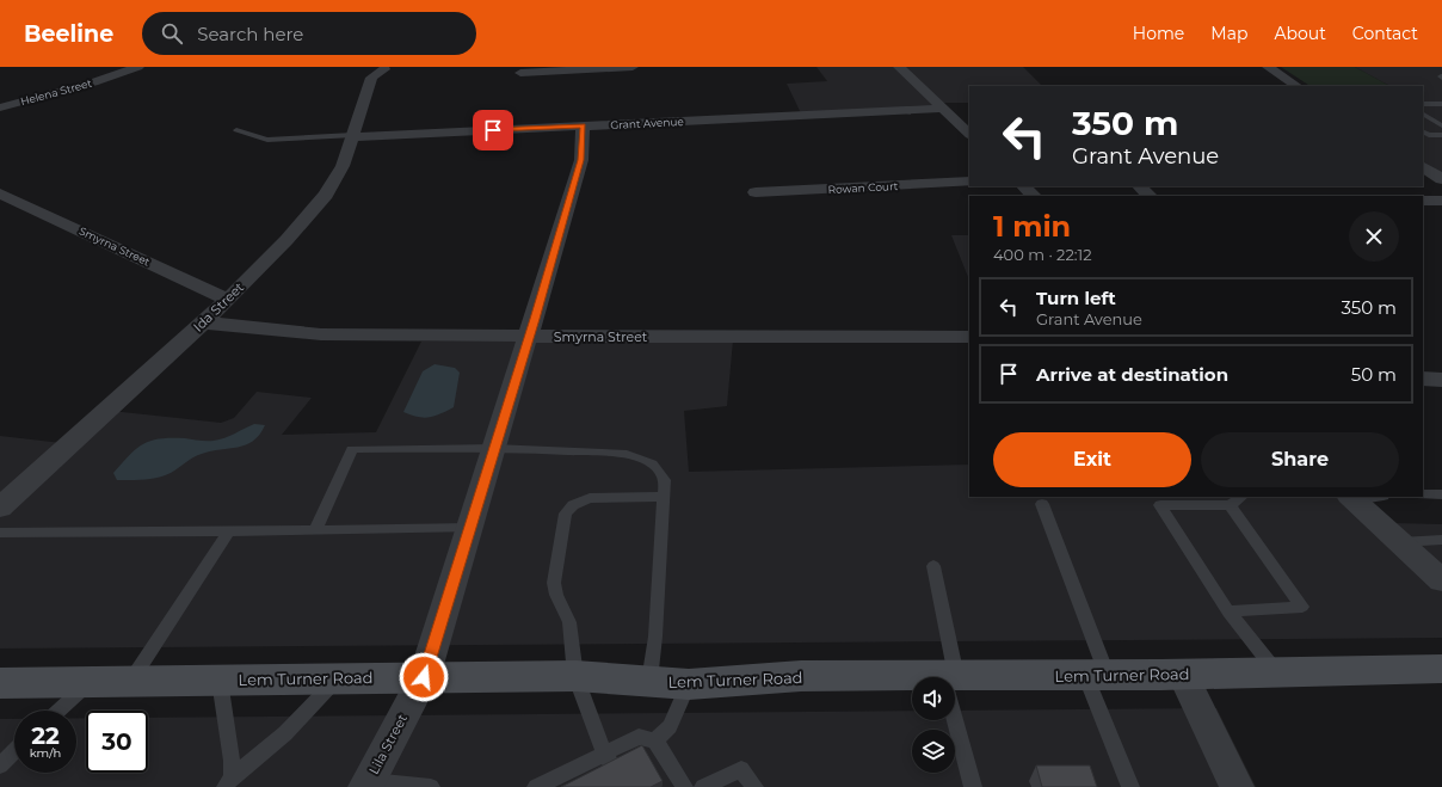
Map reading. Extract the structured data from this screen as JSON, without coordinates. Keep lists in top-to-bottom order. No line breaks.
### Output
{"streets":{"main road":["Lem Turner Road"],"street":["Helena Street","Grant Avenue","Rowan Court","Smyrna Street","Ida Street","Lila Street"]},"crossings":[["Grant Avenue","Ida Street"],["Grant Avenue","Lila Street"],["Smyrna Street","Ida Street"],["Smyrna Street","Lila Street"],["Lem Turner Road","Lila Street"]],"page":{"header":"Beeline","search":"Search here","nav":["Home","Map","About","Contact"],"turn":["350 m","Grant Avenue"],"heading":["1 min","400 m · 22:12"],"list":[{"name":"Turn left","note":"Grant Avenue","value":"350 m"},{"name":"Arrive at destination","value":"50 m"}],"buttons":["Exit","Share"],"speed":"22 km/h","limit":"30"}}
